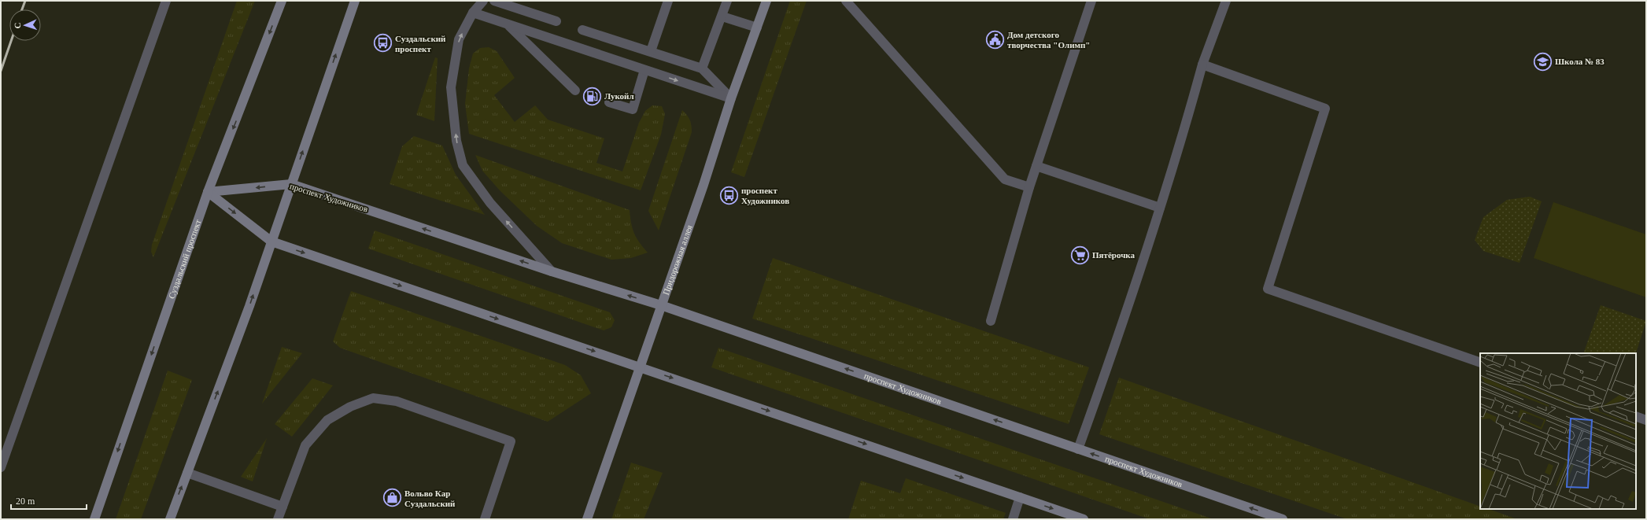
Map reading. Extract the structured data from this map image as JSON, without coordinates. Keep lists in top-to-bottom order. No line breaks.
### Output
{"streets":{"street":["проспект Художников","Суздальский проспект","Придорожная аллея"]},"crossings":[["проспект Художников","Суздальский проспект"],["проспект Художников","Придорожная аллея"]],"places":{"public building":["Дом детского творчества \"Олимп\""],"bus stop":["Суздальский проспект","проспект Художников"],"school or university":["Школа № 83"],"fuel station":["Лукойл"],"supermarket":["Пятёрочка"],"shop":["Вольво Кар Суздальский"]},"scale_bar":"20 m","north":"left"}
